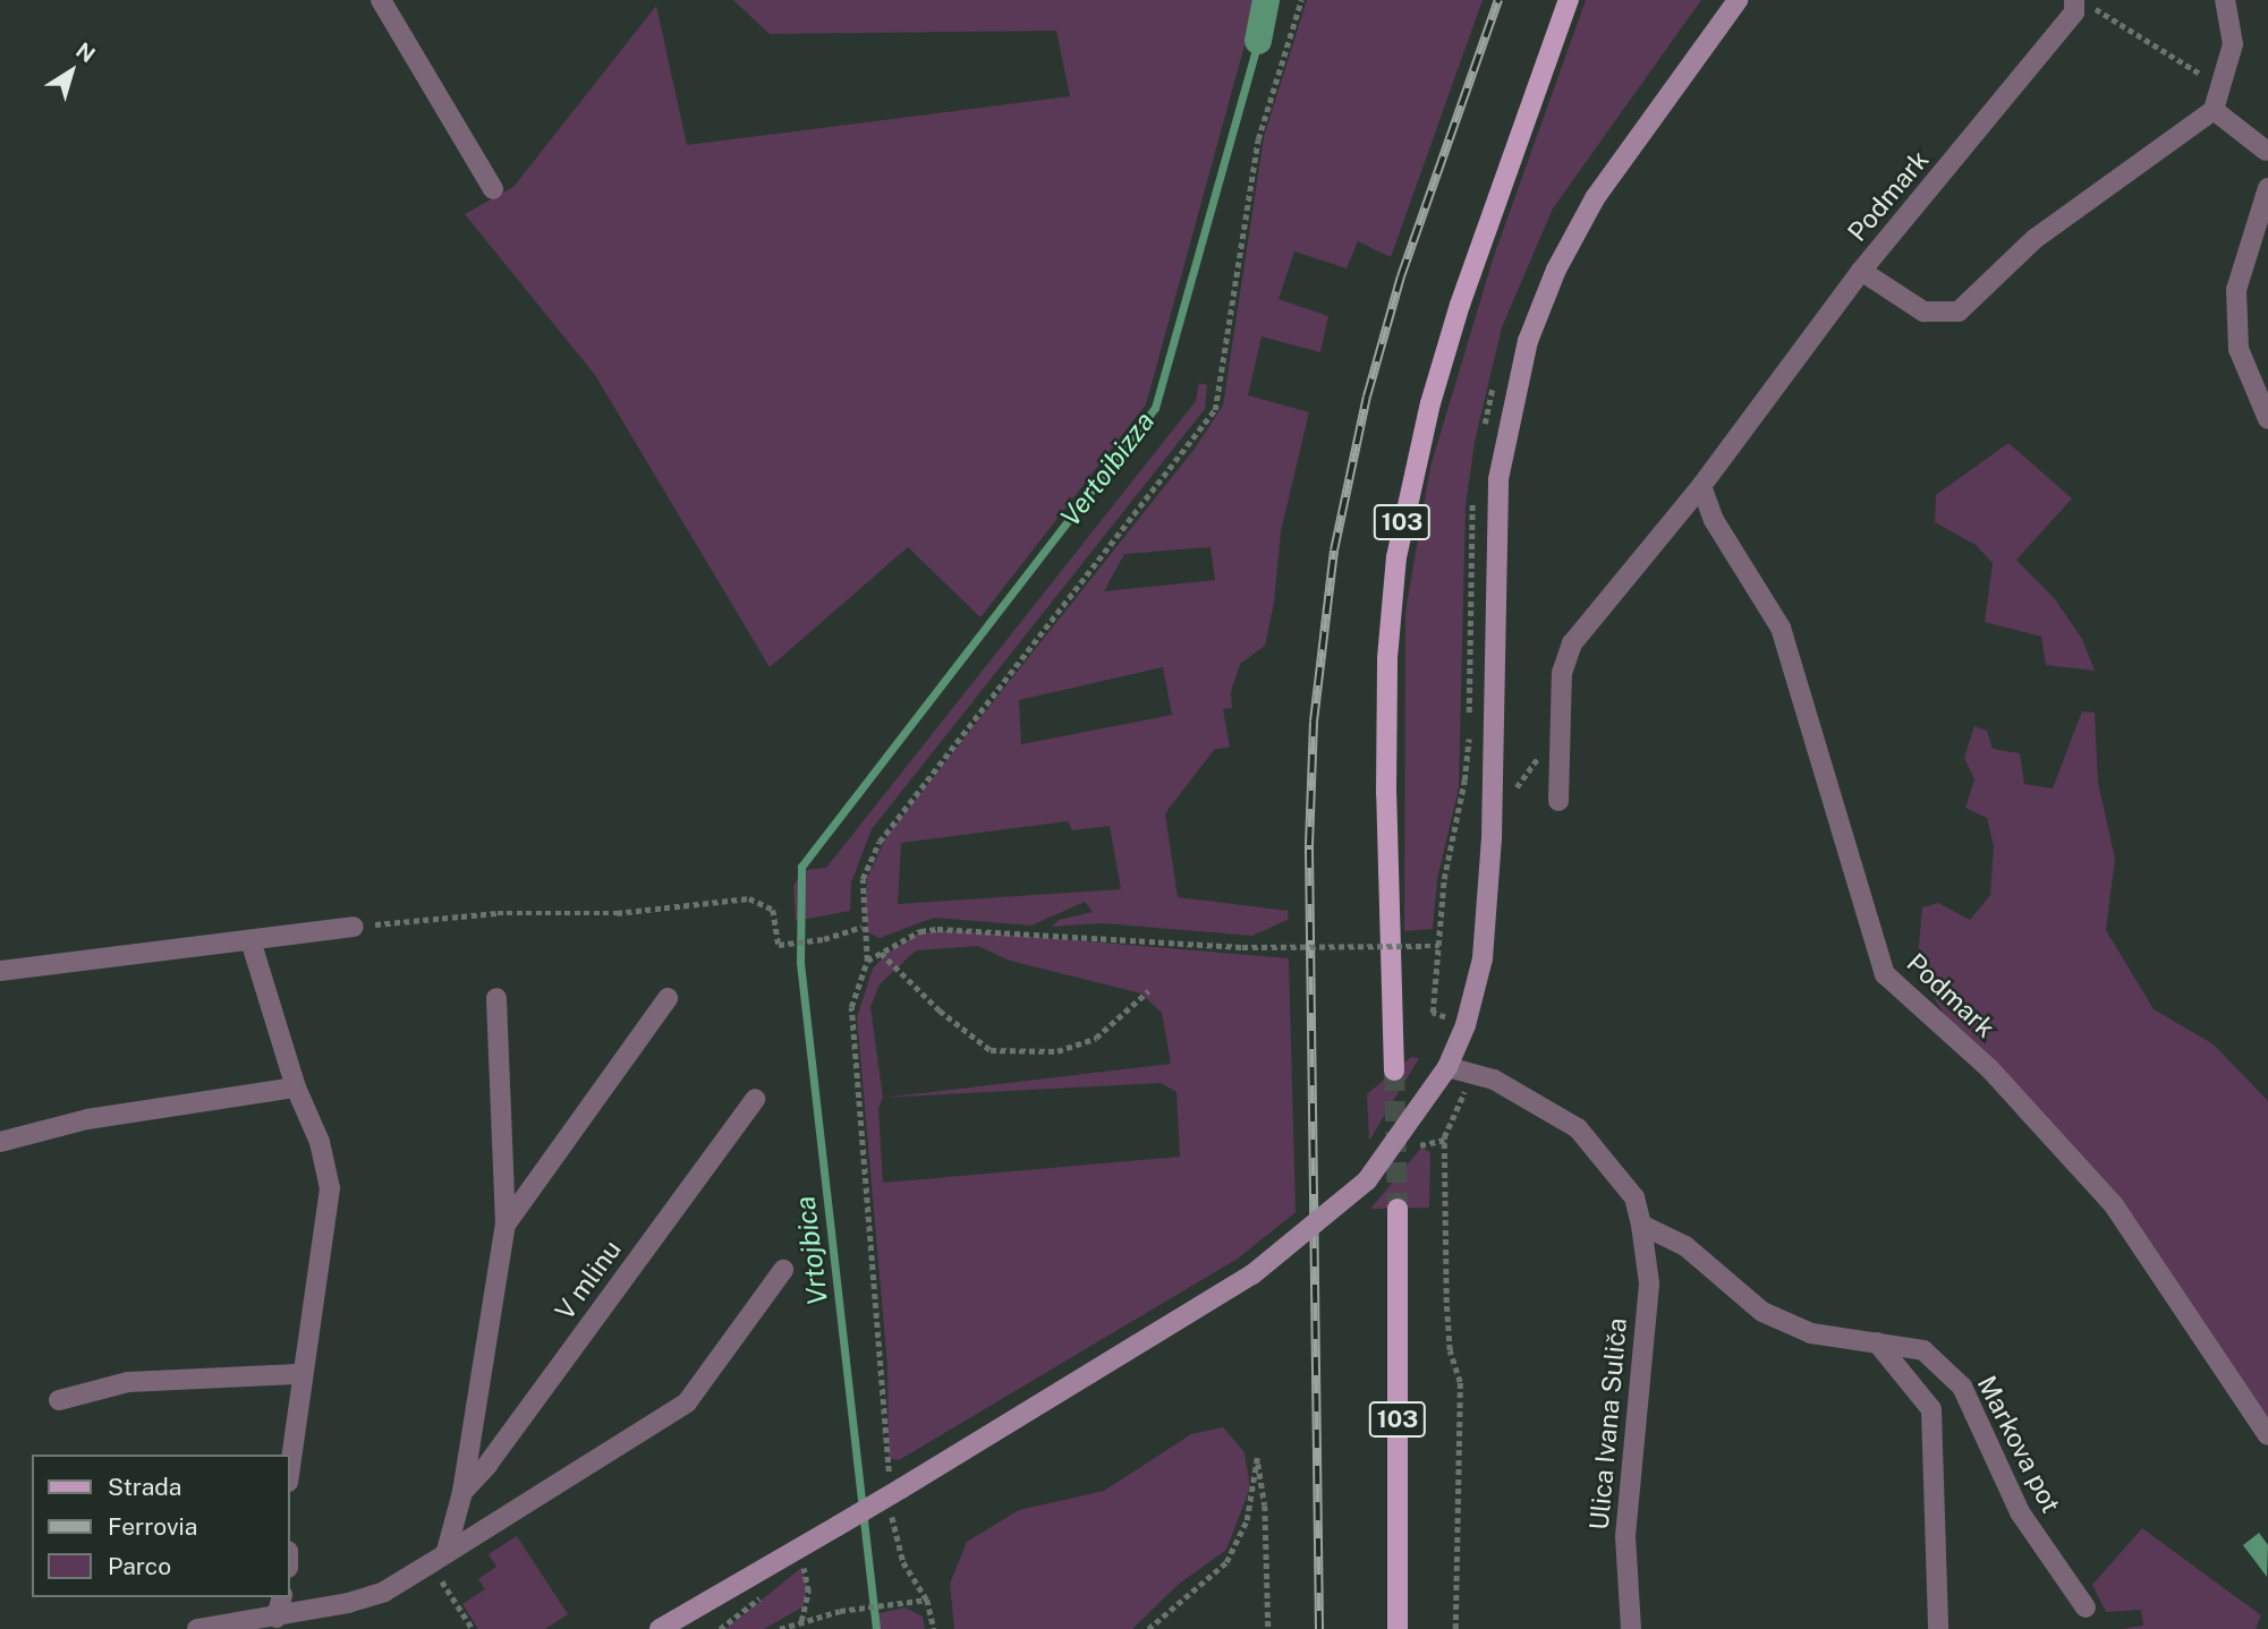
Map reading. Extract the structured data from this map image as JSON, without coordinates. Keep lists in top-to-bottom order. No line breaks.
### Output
{"streets":{"main road":["103"],"street":["Podmark","V mlinu","Ulica Ivana Suliča","Markova pot"]},"crossings":[["Ulica Ivana Suliča","Markova pot"]],"water":["Vertoibizza","Vrtojbica"],"legend":["Strada","Ferrovia","Parco"],"north":"top right"}
